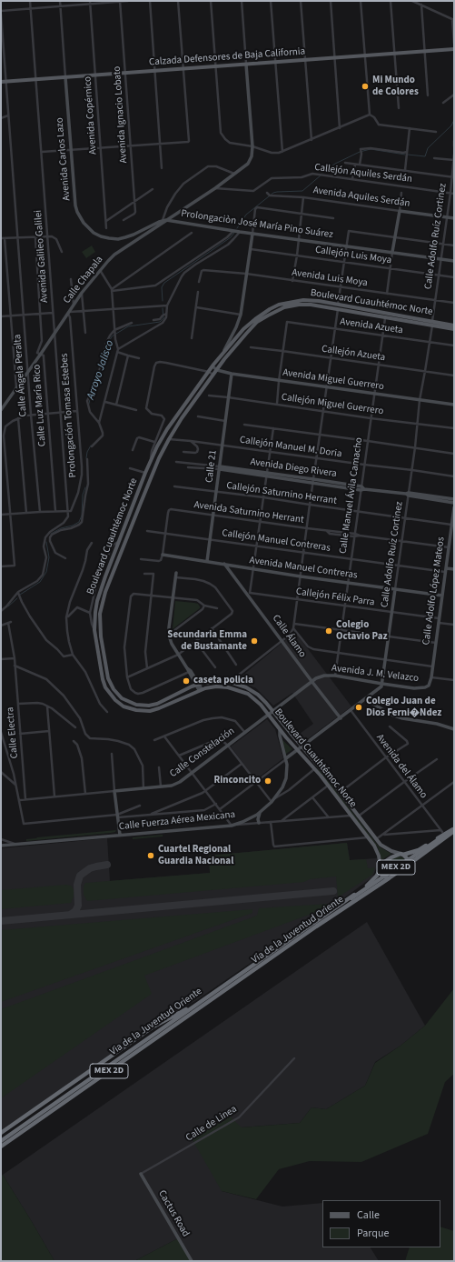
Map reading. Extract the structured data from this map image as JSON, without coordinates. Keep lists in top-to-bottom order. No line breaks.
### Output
{"streets":{"highway":["MEX 2D","Vía de la Juventud Oriente","Via de la Juventud Oriente"],"main road":["Calzada Defensores de Baja California","Boulevard Cuauhtémoc Norte"],"street":["Avenida Ignacio Lobato","Avenida Copérnico","Avenida Carlos Lazo","Callejón Aquiles Serdán","Avenida Aquiles Serdán","Prolongaciòn José María Pino Suárez","Calle Adolfo Ruíz Cortinez","Callejón Luis Moya","Avenida Galileo Galilei","Avenida Luis Moya","Calle Chapala","Avenida Azueta","Callejón Azueta","Calle Ángela Peralta","Avenida Miguel Guerrero","Callejón Miguel Guerrero","Calle Luz María Rico","Prolongación Tomasa Estebes","Callejón Manuel M. Doria","Calle 21","Avenida Diego Rivera","Callejón Saturnino Herrant","Calle Manuel Ávila Camacho","Avenida Saturnino Herrant","Callejón Manuel Contreras","Avenida Manuel Contreras","Calle Adolfo López Mateos","Callejón Félix Parra","Calle Álamo","Avenida J. M. Velazco","Calle Electra","Calle Constelación","Avenida del Álamo","Calle Fuerza Aérea Mexicana","Calle de Linea","Cactus Road"]},"crossings":[["Calzada Defensores de Baja California","Avenida Ignacio Lobato"],["Calzada Defensores de Baja California","Avenida Copérnico"],["Calzada Defensores de Baja California","Avenida Carlos Lazo"],["Calzada Defensores de Baja California","Avenida Galileo Galilei"],["Calzada Defensores de Baja California","Calle Chapala"],["Calzada Defensores de Baja California","Calle Ángela Peralta"],["Avenida Carlos Lazo","Prolongaciòn José María Pino Suárez"],["Avenida Carlos Lazo","Calle Chapala"],["Callejón Aquiles Serdán","Calle Adolfo Ruíz Cortinez"],["Callejón Aquiles Serdán","Calle Chapala"],["Avenida Aquiles Serdán","Calle Adolfo Ruíz Cortinez"],["Prolongaciòn José María Pino Suárez","Calle Adolfo Ruíz Cortinez"],["Prolongaciòn José María Pino Suárez","Calle Chapala"],["Calle Adolfo Ruíz Cortinez","Callejón Luis Moya"],["Calle Adolfo Ruíz Cortinez","Avenida Luis Moya"],["Calle Adolfo Ruíz Cortinez","Boulevard Cuauhtémoc Norte"],["Calle Adolfo Ruíz Cortinez","Avenida Azueta"],["Calle Adolfo Ruíz Cortinez","Callejón Azueta"],["Calle Adolfo Ruíz Cortinez","Avenida Miguel Guerrero"],["Calle Adolfo Ruíz Cortinez","Callejón Miguel Guerrero"],["Calle Adolfo Ruíz Cortinez","Callejón Manuel M. Doria"],["Calle Adolfo Ruíz Cortinez","Avenida Diego Rivera"],["Calle Adolfo Ruíz Cortinez","Callejón Saturnino Herrant"],["Calle Adolfo Ruíz Cortinez","Avenida Saturnino Herrant"],["Calle Adolfo Ruíz Cortinez","Callejón Manuel Contreras"],["Calle Adolfo Ruíz Cortinez","Avenida Manuel Contreras"],["Calle Adolfo Ruíz Cortinez","Callejón Félix Parra"],["Calle Adolfo Ruíz Cortinez","Avenida J. M. Velazco"],["Avenida Galileo Galilei","Calle Chapala"],["Avenida Galileo Galilei","Prolongación Tomasa Estebes"],["Calle Chapala","Calle Ángela Peralta"],["Calle Chapala","Calle Luz María Rico"],["Calle Chapala","Prolongación Tomasa Estebes"],["Boulevard Cuauhtémoc Norte","Avenida Miguel Guerrero"],["Boulevard Cuauhtémoc Norte","Callejón Manuel M. Doria"],["Boulevard Cuauhtémoc Norte","Calle Manuel Ávila Camacho"],["Boulevard Cuauhtémoc Norte","Calle Constelación"],["Boulevard Cuauhtémoc Norte","Calle Fuerza Aérea Mexicana"],["Boulevard Cuauhtémoc Norte","MEX 2D"],["Boulevard Cuauhtémoc Norte","Vía de la Juventud Oriente"],["Avenida Azueta","Callejón Azueta"],["Avenida Azueta","Calle Manuel Ávila Camacho"],["Callejón Azueta","Calle Manuel Ávila Camacho"],["Avenida Miguel Guerrero","Calle 21"],["Avenida Miguel Guerrero","Calle Manuel Ávila Camacho"],["Callejón Miguel Guerrero","Calle 21"],["Callejón Miguel Guerrero","Calle Manuel Ávila Camacho"],["Callejón Manuel M. Doria","Calle 21"],["Callejón Manuel M. Doria","Calle Manuel Ávila Camacho"],["Calle 21","Avenida Diego Rivera"],["Calle 21","Callejón Saturnino Herrant"],["Calle 21","Avenida Saturnino Herrant"],["Calle 21","Callejón Manuel Contreras"],["Calle 21","Avenida Manuel Contreras"],["Avenida Diego Rivera","Calle Manuel Ávila Camacho"],["Callejón Saturnino Herrant","Calle Manuel Ávila Camacho"],["Callejón Saturnino Herrant","Calle Adolfo López Mateos"],["Calle Manuel Ávila Camacho","Avenida Saturnino Herrant"],["Calle Manuel Ávila Camacho","Callejón Manuel Contreras"],["Calle Manuel Ávila Camacho","Avenida Manuel Contreras"],["Calle Manuel Ávila Camacho","Callejón Félix Parra"],["Calle Manuel Ávila Camacho","Avenida J. M. Velazco"],["Avenida Saturnino Herrant","Callejón Manuel Contreras"],["Avenida Saturnino Herrant","Calle Adolfo López Mateos"],["Callejón Manuel Contreras","Calle Adolfo López Mateos"],["Avenida Manuel Contreras","Calle Adolfo López Mateos"],["Avenida Manuel Contreras","Calle Álamo"],["Calle Adolfo López Mateos","Callejón Félix Parra"],["Calle Adolfo López Mateos","Avenida J. M. Velazco"],["Callejón Félix Parra","Calle Álamo"],["Calle Álamo","Avenida J. M. Velazco"],["Calle Álamo","Calle Constelación"],["Avenida J. M. Velazco","Calle Constelación"],["Calle Electra","Calle Constelación"],["MEX 2D","Vía de la Juventud Oriente"],["Vía de la Juventud Oriente","Via de la Juventud Oriente"],["Calle de Linea","Cactus Road"]],"water":["Arroyo Jalisco"],"places":["Mi Mundo de Colores","Colegio Octavio Paz","Secundaria Emma de Bustamante","caseta policia","Colegio Juan de Dios Ferni�Ndez","Rinconcito","Cuartel Regional Guardia Nacional"],"legend":["Calle","Parque"]}
